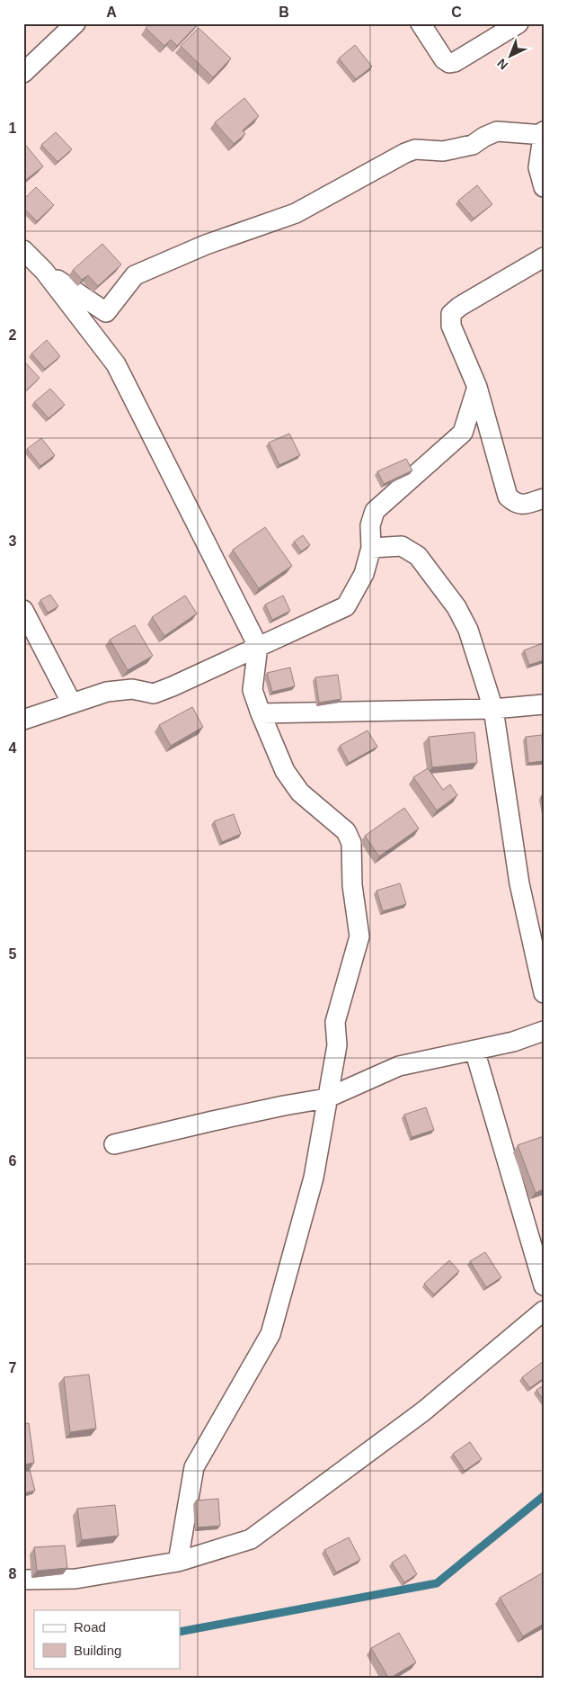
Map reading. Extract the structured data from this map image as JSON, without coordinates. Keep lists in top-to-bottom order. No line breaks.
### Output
{"legend":["Road","Building"],"north":"bottom left","grid":{"columns":["A","B","C"],"rows":["1","2","3","4","5","6","7","8"]}}
